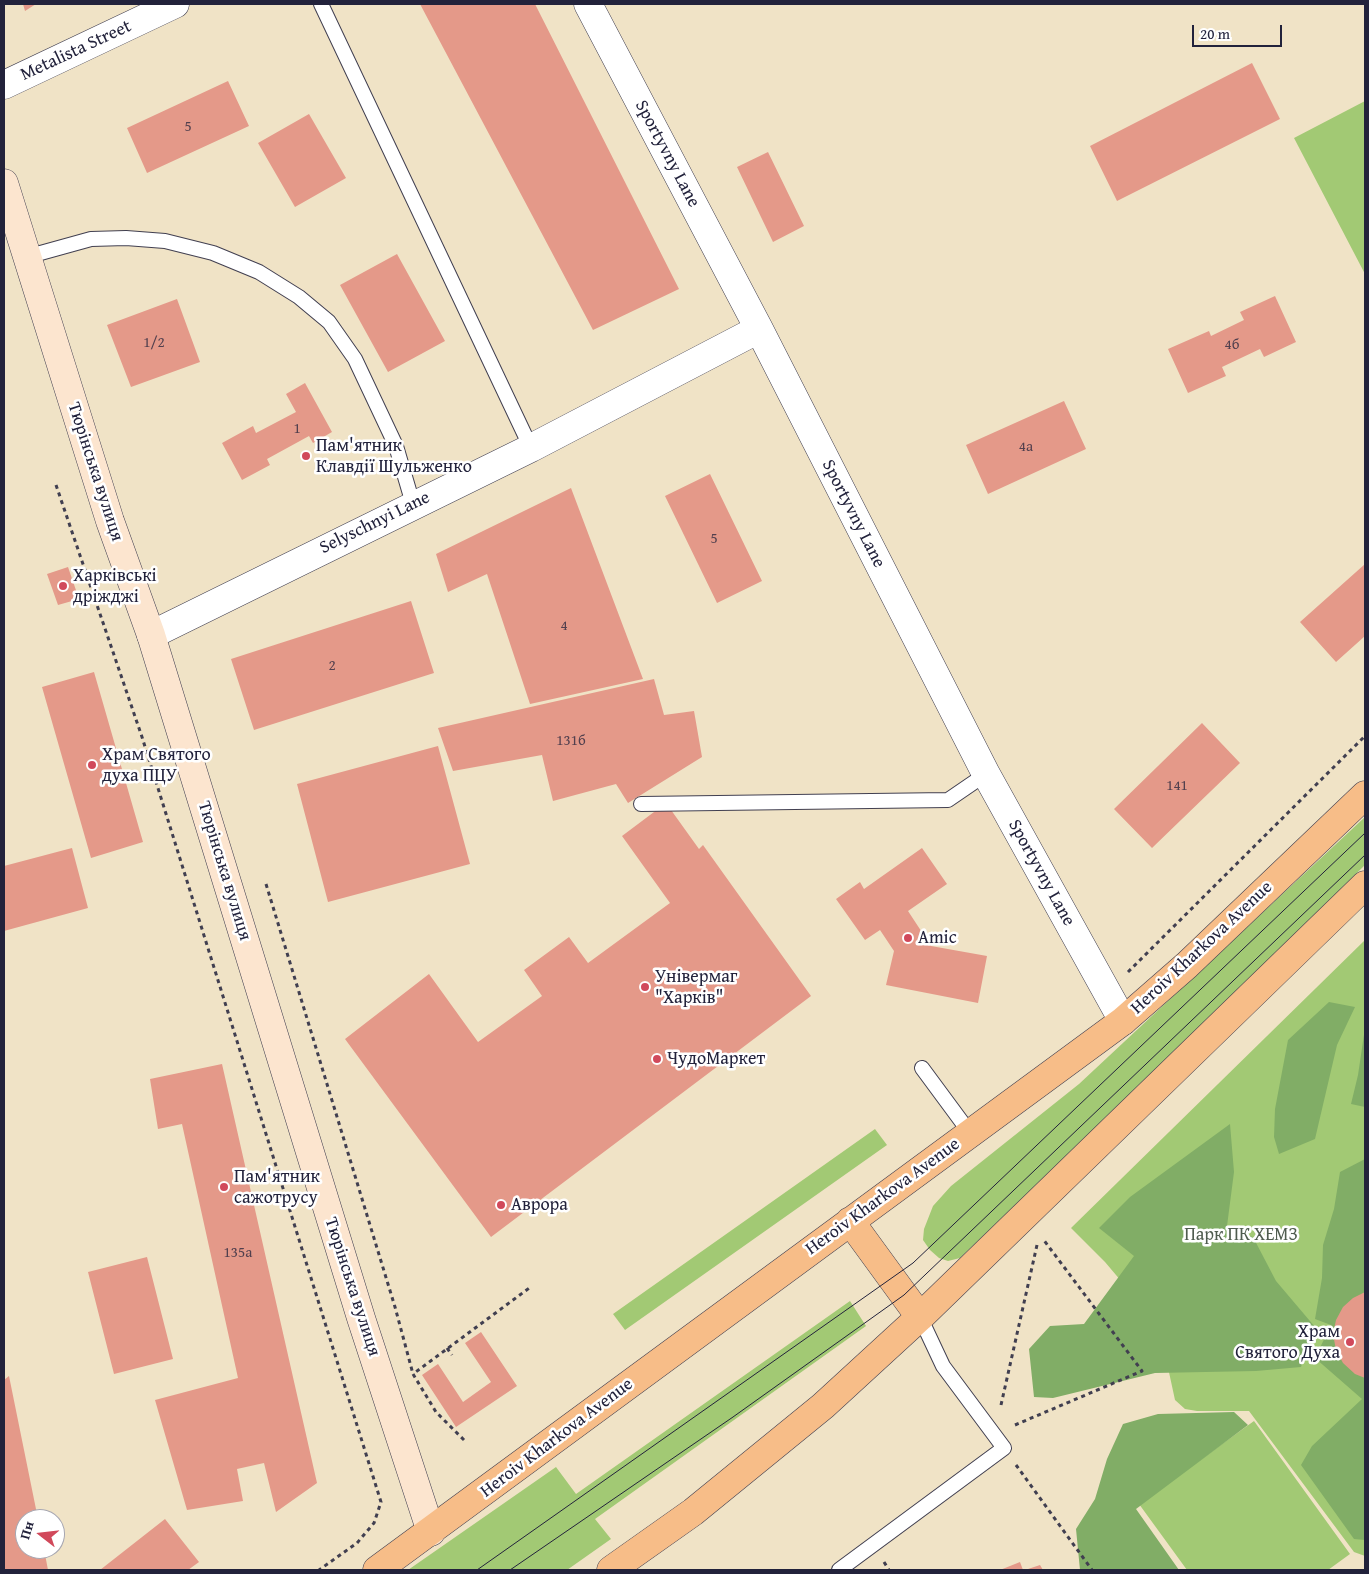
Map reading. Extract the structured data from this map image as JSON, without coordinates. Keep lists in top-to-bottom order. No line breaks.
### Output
{"streets":{"main road":["Тюрінська вулиця","Heroiv Kharkova Avenue"],"street":["Metalista Street","Sportyvny Lane","Selyschnyi Lane"]},"crossings":[["Sportyvny Lane","Selyschnyi Lane"],["Sportyvny Lane","Heroiv Kharkova Avenue"],["Тюрінська вулиця","Selyschnyi Lane"],["Тюрінська вулиця","Heroiv Kharkova Avenue"]],"parks":["Парк ПК ХЕМЗ"],"places":["Пам'ятник Клавдії Шульженко","Харківські дріжджі","Храм Святого духа ПЦУ","Amic","Універмаг \"Харків\"","ЧудоМаркет","Пам'ятник сажотрусу","Аврора","Храм Святого Духа"],"house_numbers":["5","1/2","4б","1","4а","5","4","2","131б","141","135а"],"scale_bar":"20 m","north":"left"}
